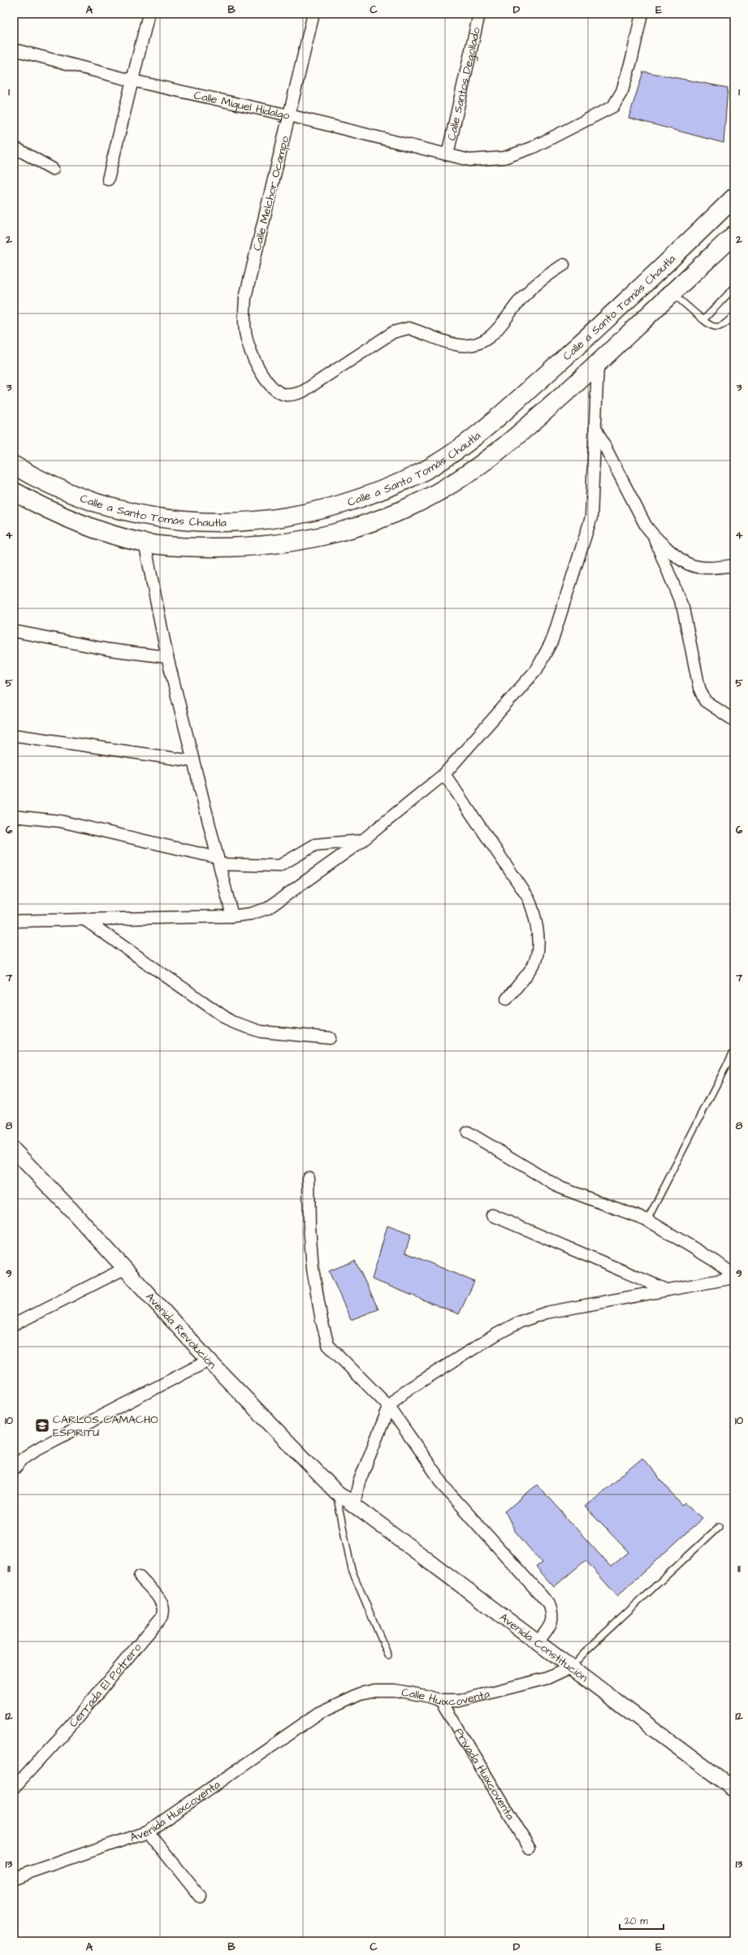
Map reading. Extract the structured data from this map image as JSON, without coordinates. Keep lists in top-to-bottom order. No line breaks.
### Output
{"streets":{"main road":["Calle a Santo Tomás Chautla"],"street":["Calle Santos Degollado","Calle Miguel Hidalgo","Calle Melchor Ocampo","Avenida Revolución","Avenida Constitución","Cerrada El Potrero","Calle Huixcoventa","Privada Huixcoventa","Avenida Huixcoventa"]},"crossings":[["Calle Santos Degollado","Calle Miguel Hidalgo"],["Calle Miguel Hidalgo","Calle Melchor Ocampo"],["Avenida Revolución","Avenida Constitución"],["Avenida Constitución","Calle Huixcoventa"],["Calle Huixcoventa","Privada Huixcoventa"],["Calle Huixcoventa","Avenida Huixcoventa"]],"places":{"school or university":["CARLOS CAMACHO ESPIRITU"]},"scale_bar":"20 m","grid":{"columns":["A","B","C","D","E"],"rows":["1","2","3","4","5","6","7","8","9","10","11","12","13"]}}
